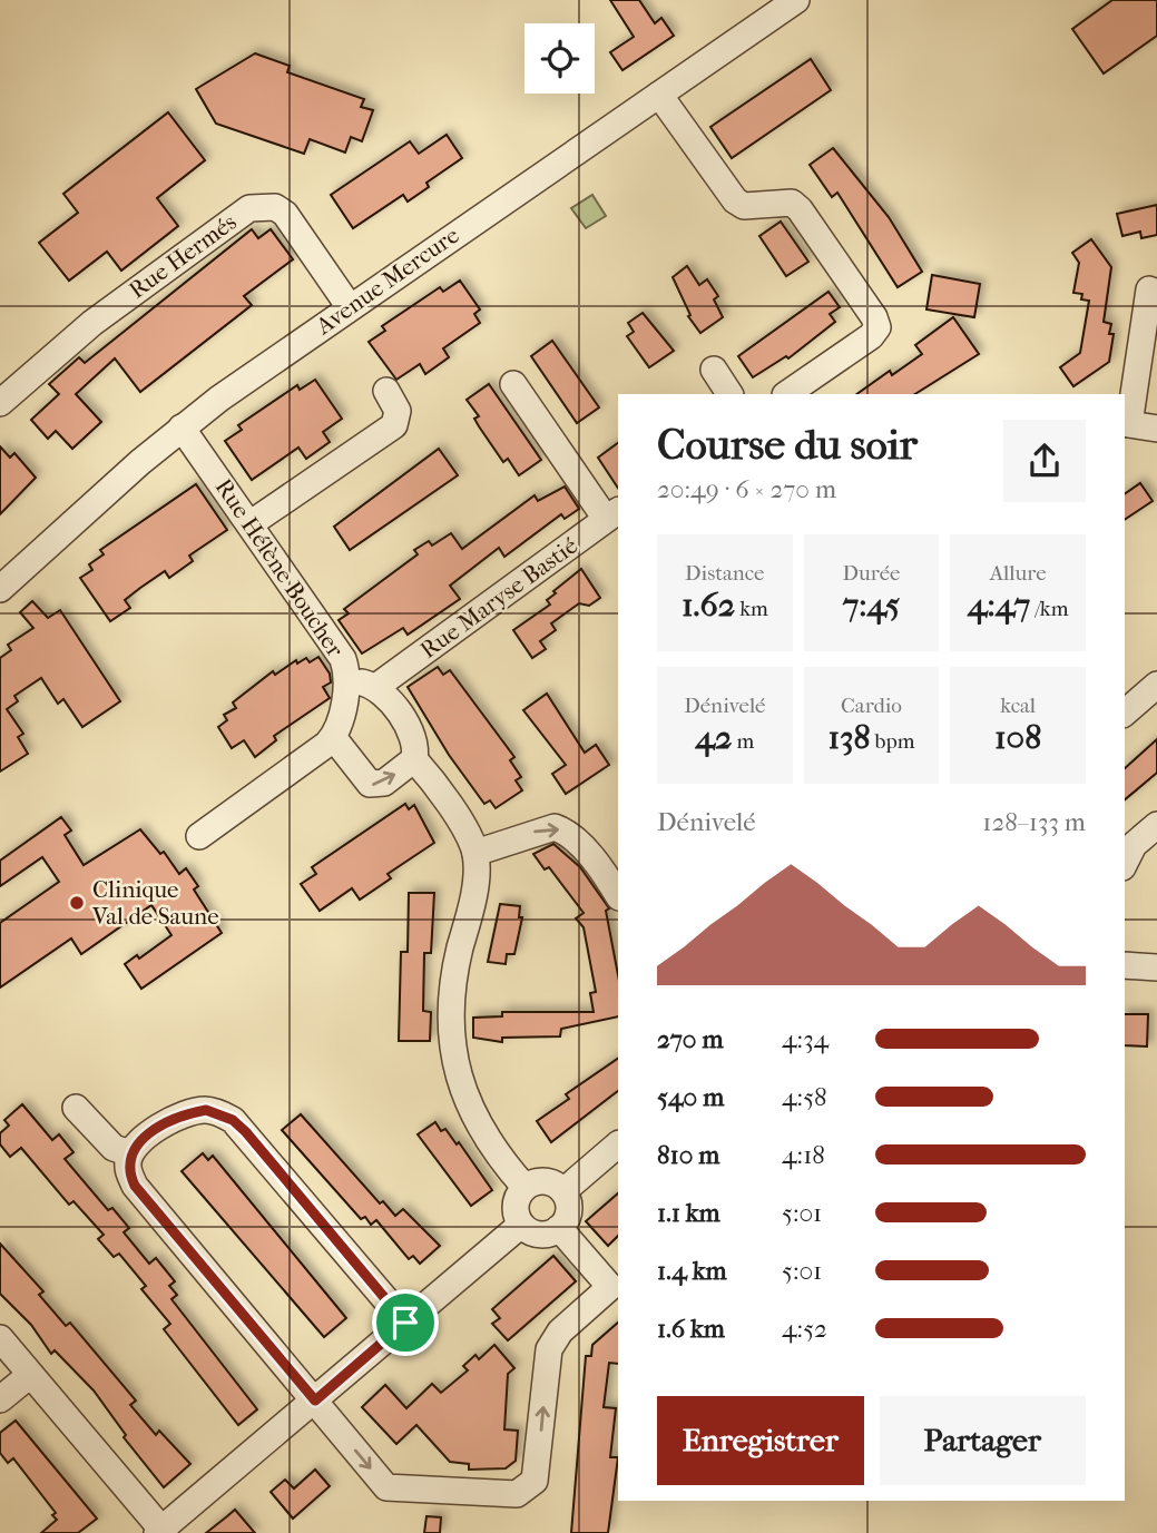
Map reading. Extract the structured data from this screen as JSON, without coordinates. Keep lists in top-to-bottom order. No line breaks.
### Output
{"streets":{"street":["Rue Hermés","Avenue Mercure","Rue Hélène Boucher","Rue Maryse Bastié"]},"crossings":[["Rue Hermés","Avenue Mercure"],["Avenue Mercure","Rue Hélène Boucher"]],"places":["Clinique Val de Saune"],"page":{"heading":["Course du soir","20:49 · 6 × 270 m"],"stats":[["Distance","1.62 km"],["Durée","7:45"],["Allure","4:47 /km"],["Dénivelé","42 m"],["Cardio","138 bpm"],["kcal","108"]],"chart":["Dénivelé","128–133 m"],"list":[{"name":"270 m","note":"4:34"},{"name":"540 m","note":"4:58"},{"name":"810 m","note":"4:18"},{"name":"1.1 km","note":"5:01"},{"name":"1.4 km","note":"5:01"},{"name":"1.6 km","note":"4:52"}],"buttons":["Enregistrer","Partager"]}}
